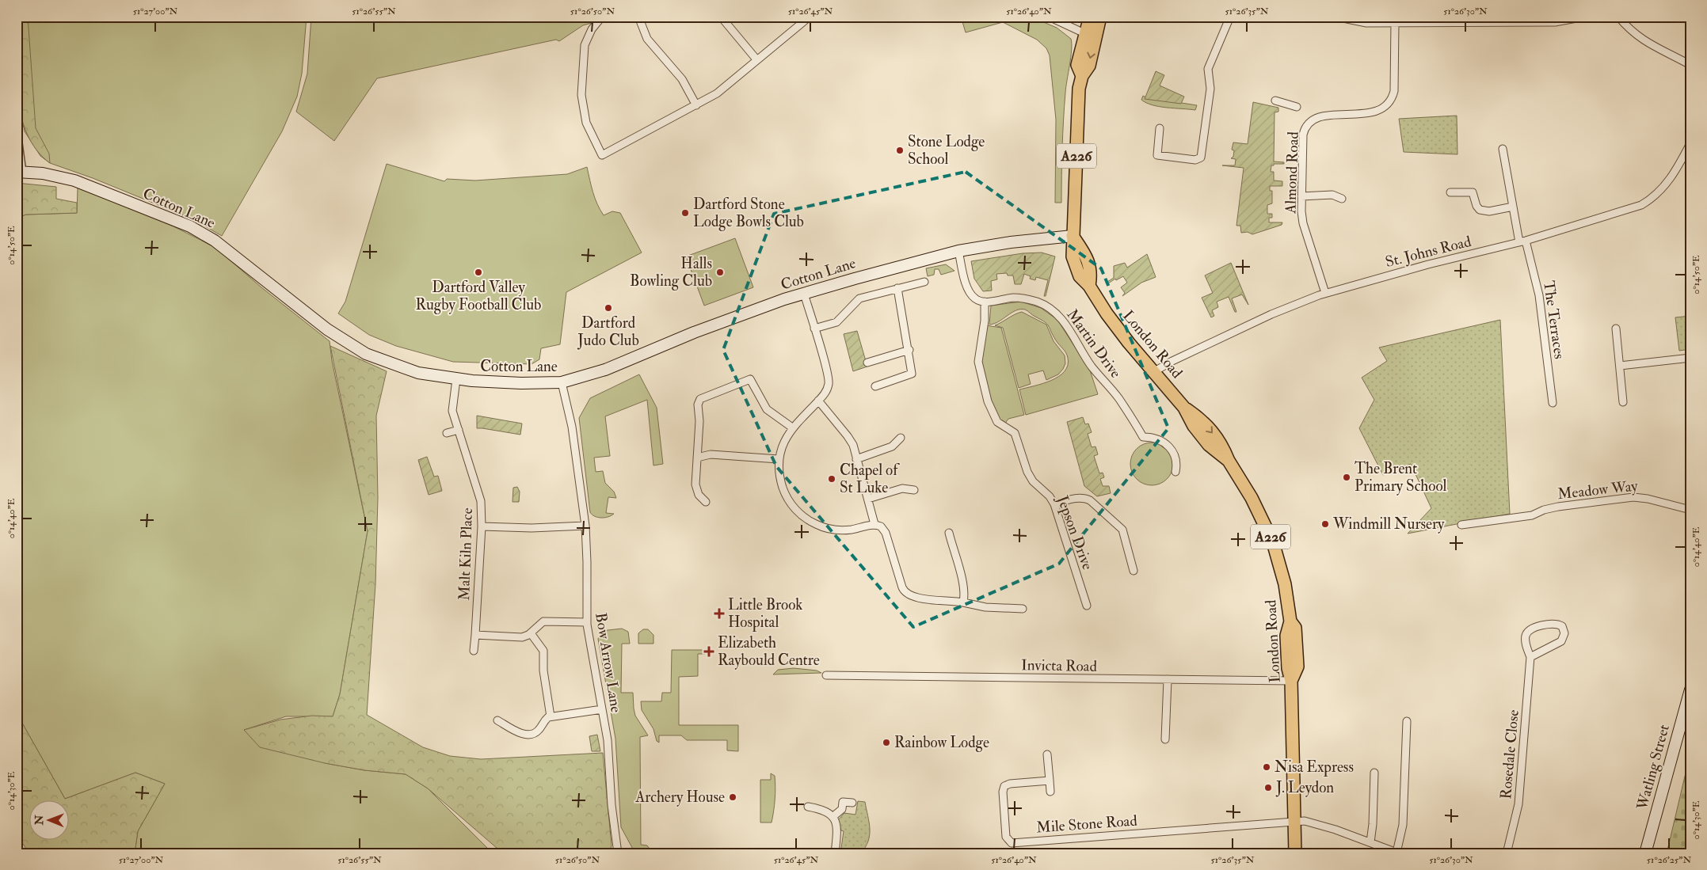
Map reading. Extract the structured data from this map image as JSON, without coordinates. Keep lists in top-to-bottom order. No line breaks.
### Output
{"streets":{"main road":["A226","Cotton Lane","London Road","Watling Street"],"street":["Almond Road","St. Johns Road","The Terraces","Martin Drive","Meadow Way","Jepson Drive","Malt Kiln Place","Bow Arrow Lane","Invicta Road","Rosedale Close","Mile Stone Road"]},"crossings":[["A226","Cotton Lane"],["A226","London Road"],["Almond Road","St. Johns Road"],["Cotton Lane","London Road"],["Cotton Lane","Malt Kiln Place"],["Cotton Lane","Bow Arrow Lane"],["St. Johns Road","The Terraces"],["St. Johns Road","London Road"],["Martin Drive","Jepson Drive"],["London Road","Invicta Road"],["London Road","Mile Stone Road"]],"places":{"other":["Stone Lodge School","Dartford Stone Lodge Bowls Club","Dartford Valley Rugby Football Club","Halls Bowling Club","Dartford Judo Club","The Brent Primary School","Chapel of St Luke","Windmill Nursery","Rainbow Lodge","Nisa Express","J. Leydon","Archery House"],"health":["Little Brook Hospital","Elizabeth Raybould Centre"]},"north":"left","coordinates":["51°27'00\"N","51°26'55\"N","51°26'50\"N","51°26'45\"N","51°26'40\"N","51°26'35\"N","51°26'30\"N","0°14'50\"E","0°14'40\"E","0°14'30\"E","51°26'25\"N"]}
